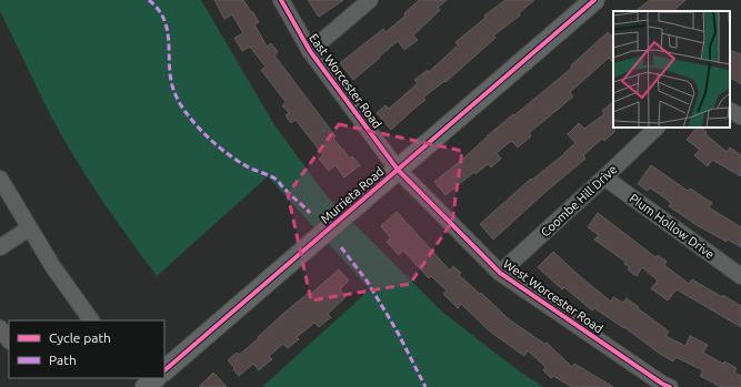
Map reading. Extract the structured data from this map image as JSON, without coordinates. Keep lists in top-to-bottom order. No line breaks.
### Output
{"streets":{"main road":["Murrieta Road"],"street":["East Worcester Road","Coombe Hill Drive","Plum Hollow Drive","West Worcester Road"]},"crossings":[["East Worcester Road","Murrieta Road"],["East Worcester Road","West Worcester Road"],["Murrieta Road","West Worcester Road"],["Coombe Hill Drive","Plum Hollow Drive"],["Coombe Hill Drive","West Worcester Road"]],"legend":["Cycle path","Path"]}
